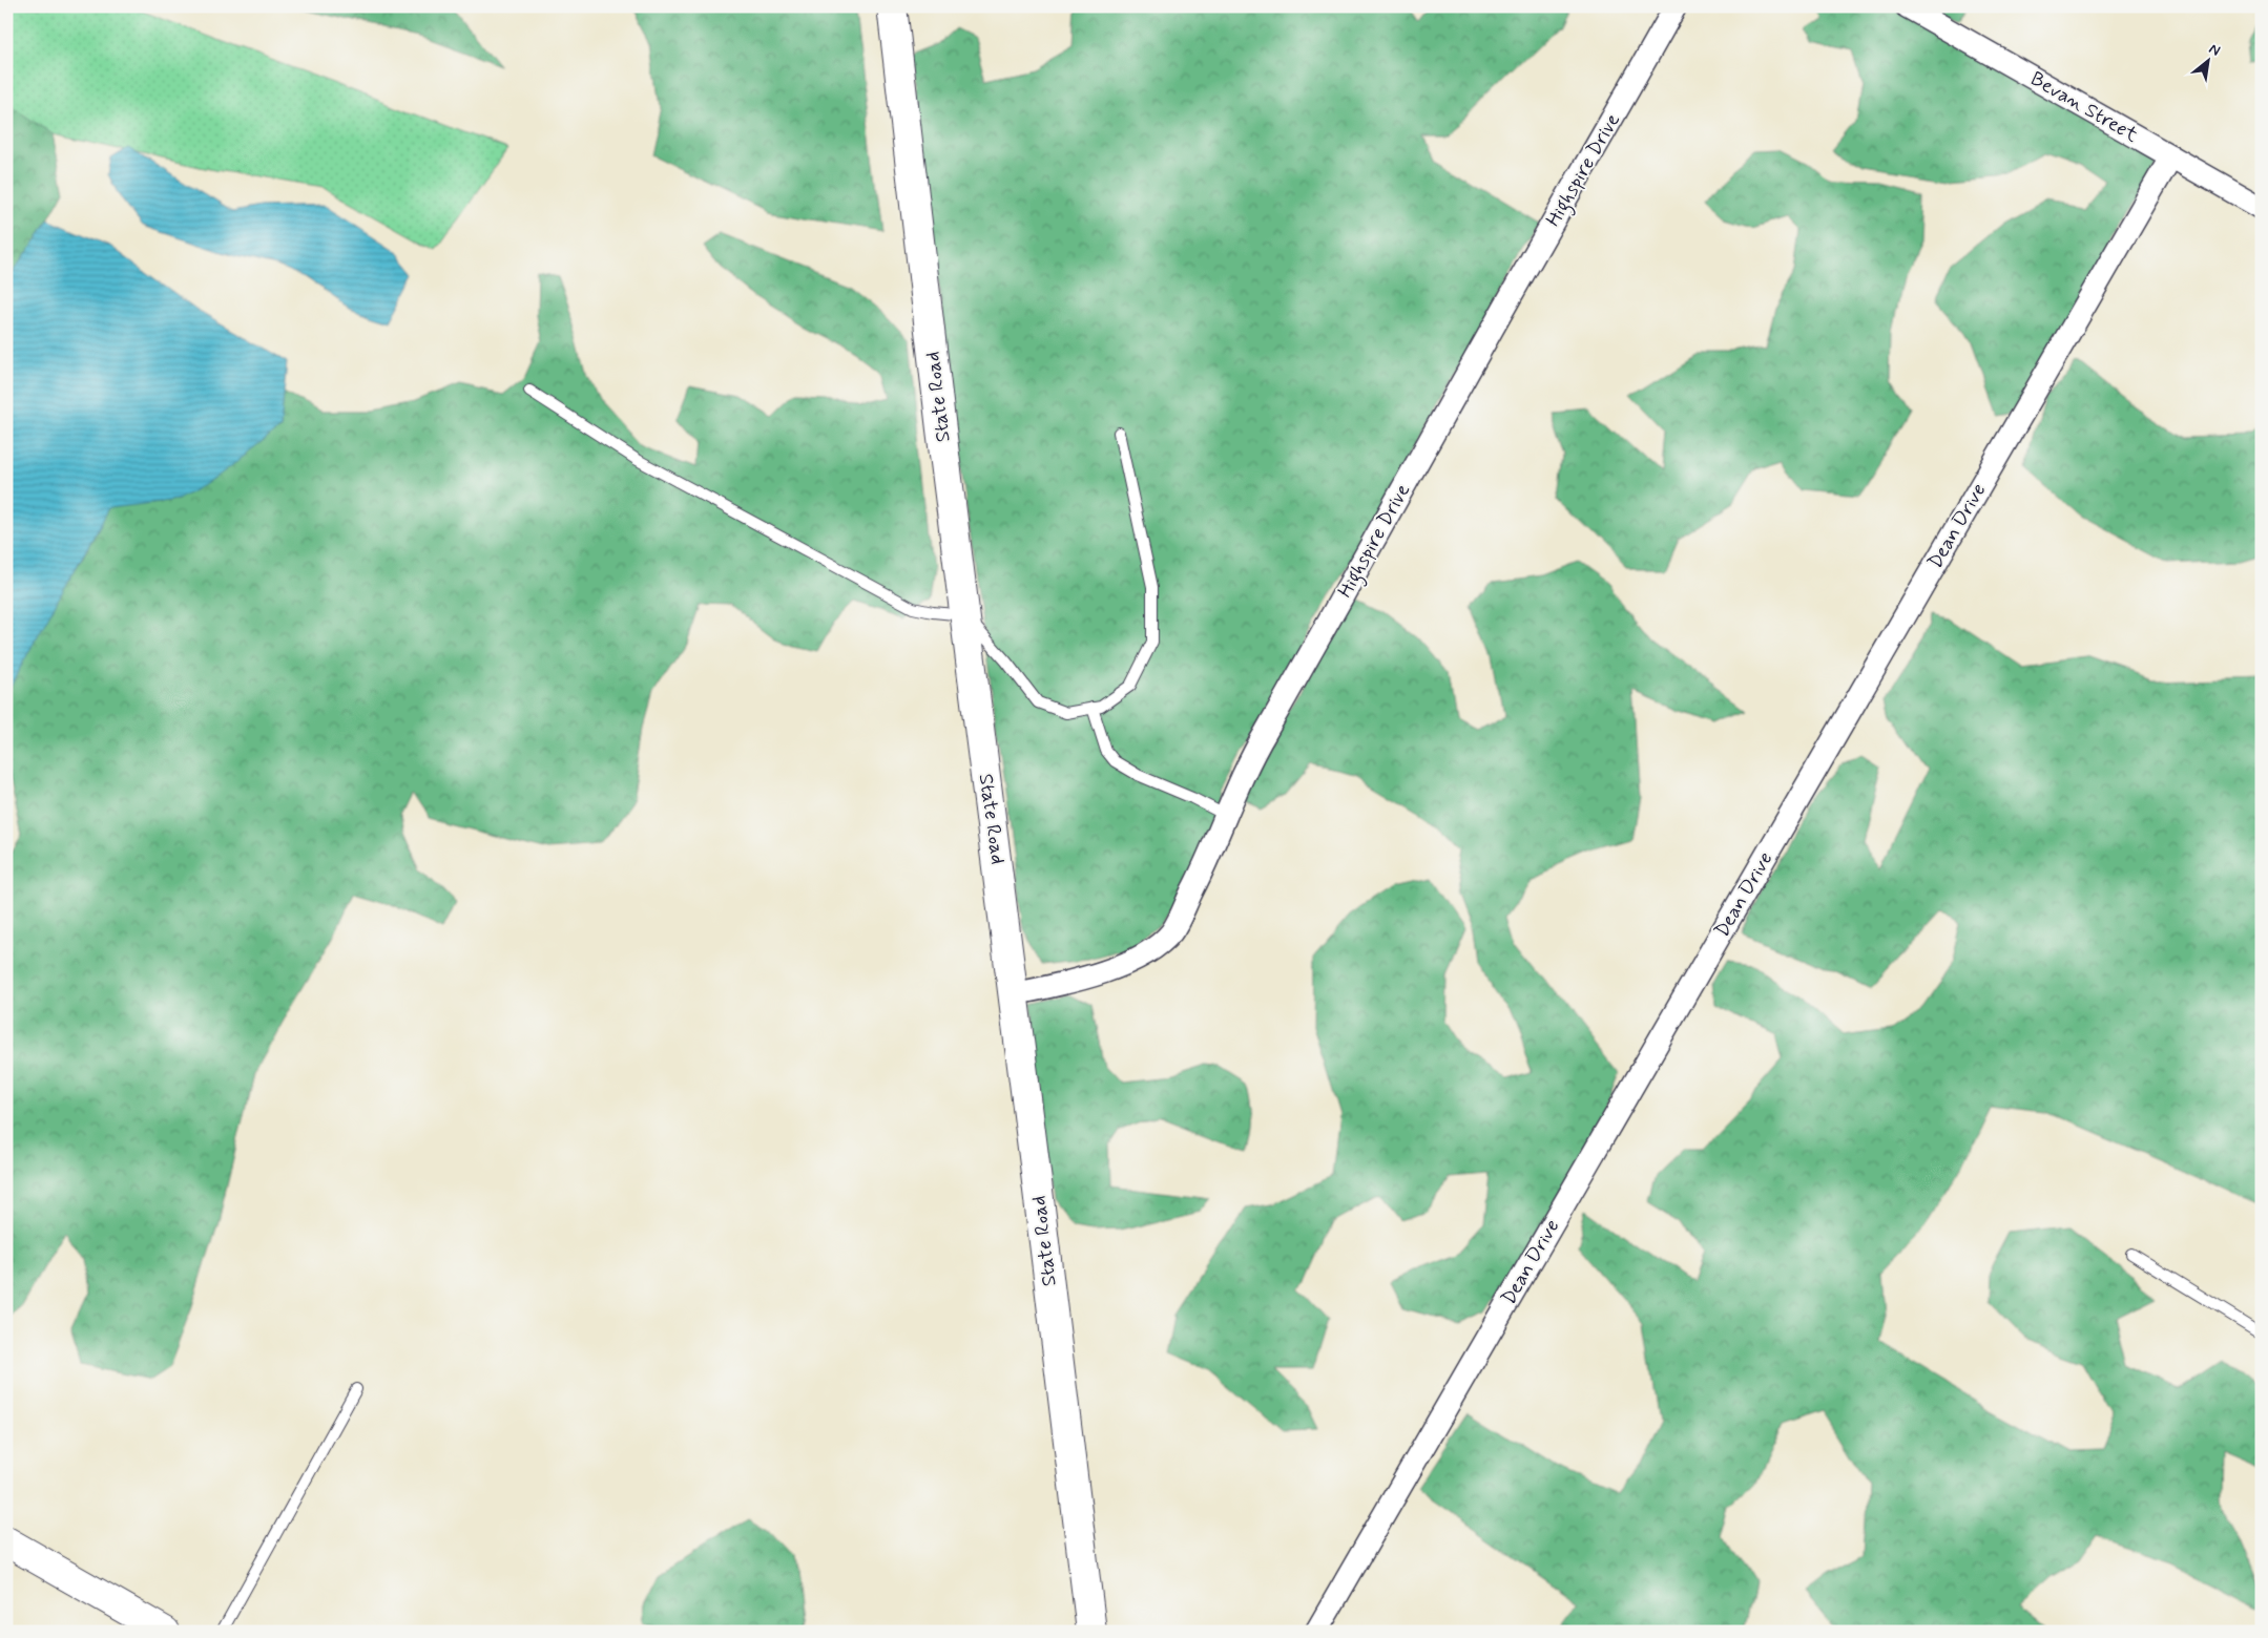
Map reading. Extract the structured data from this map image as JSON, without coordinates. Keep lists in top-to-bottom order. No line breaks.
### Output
{"streets":{"street":["Bevan Street","Highspire Drive","State Road","Dean Drive"]},"crossings":[["Bevan Street","Dean Drive"],["Highspire Drive","State Road"]],"north":"top right"}
